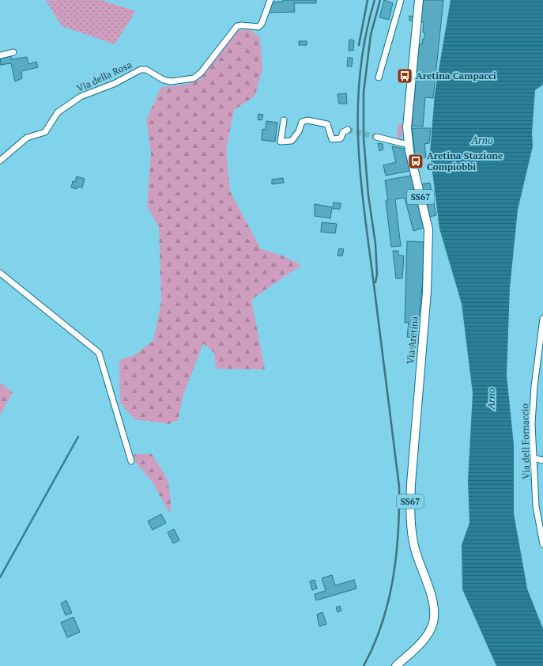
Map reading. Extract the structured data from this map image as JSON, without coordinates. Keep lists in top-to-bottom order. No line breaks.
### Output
{"streets":{"main road":["SS67","Via Aretina"],"street":["Via della Rosa","Via dell Fornaccio"]},"water":["Arno"],"places":{"bus stop":["Aretina Campacci","Aretina Stazione Compiobbi"]}}
